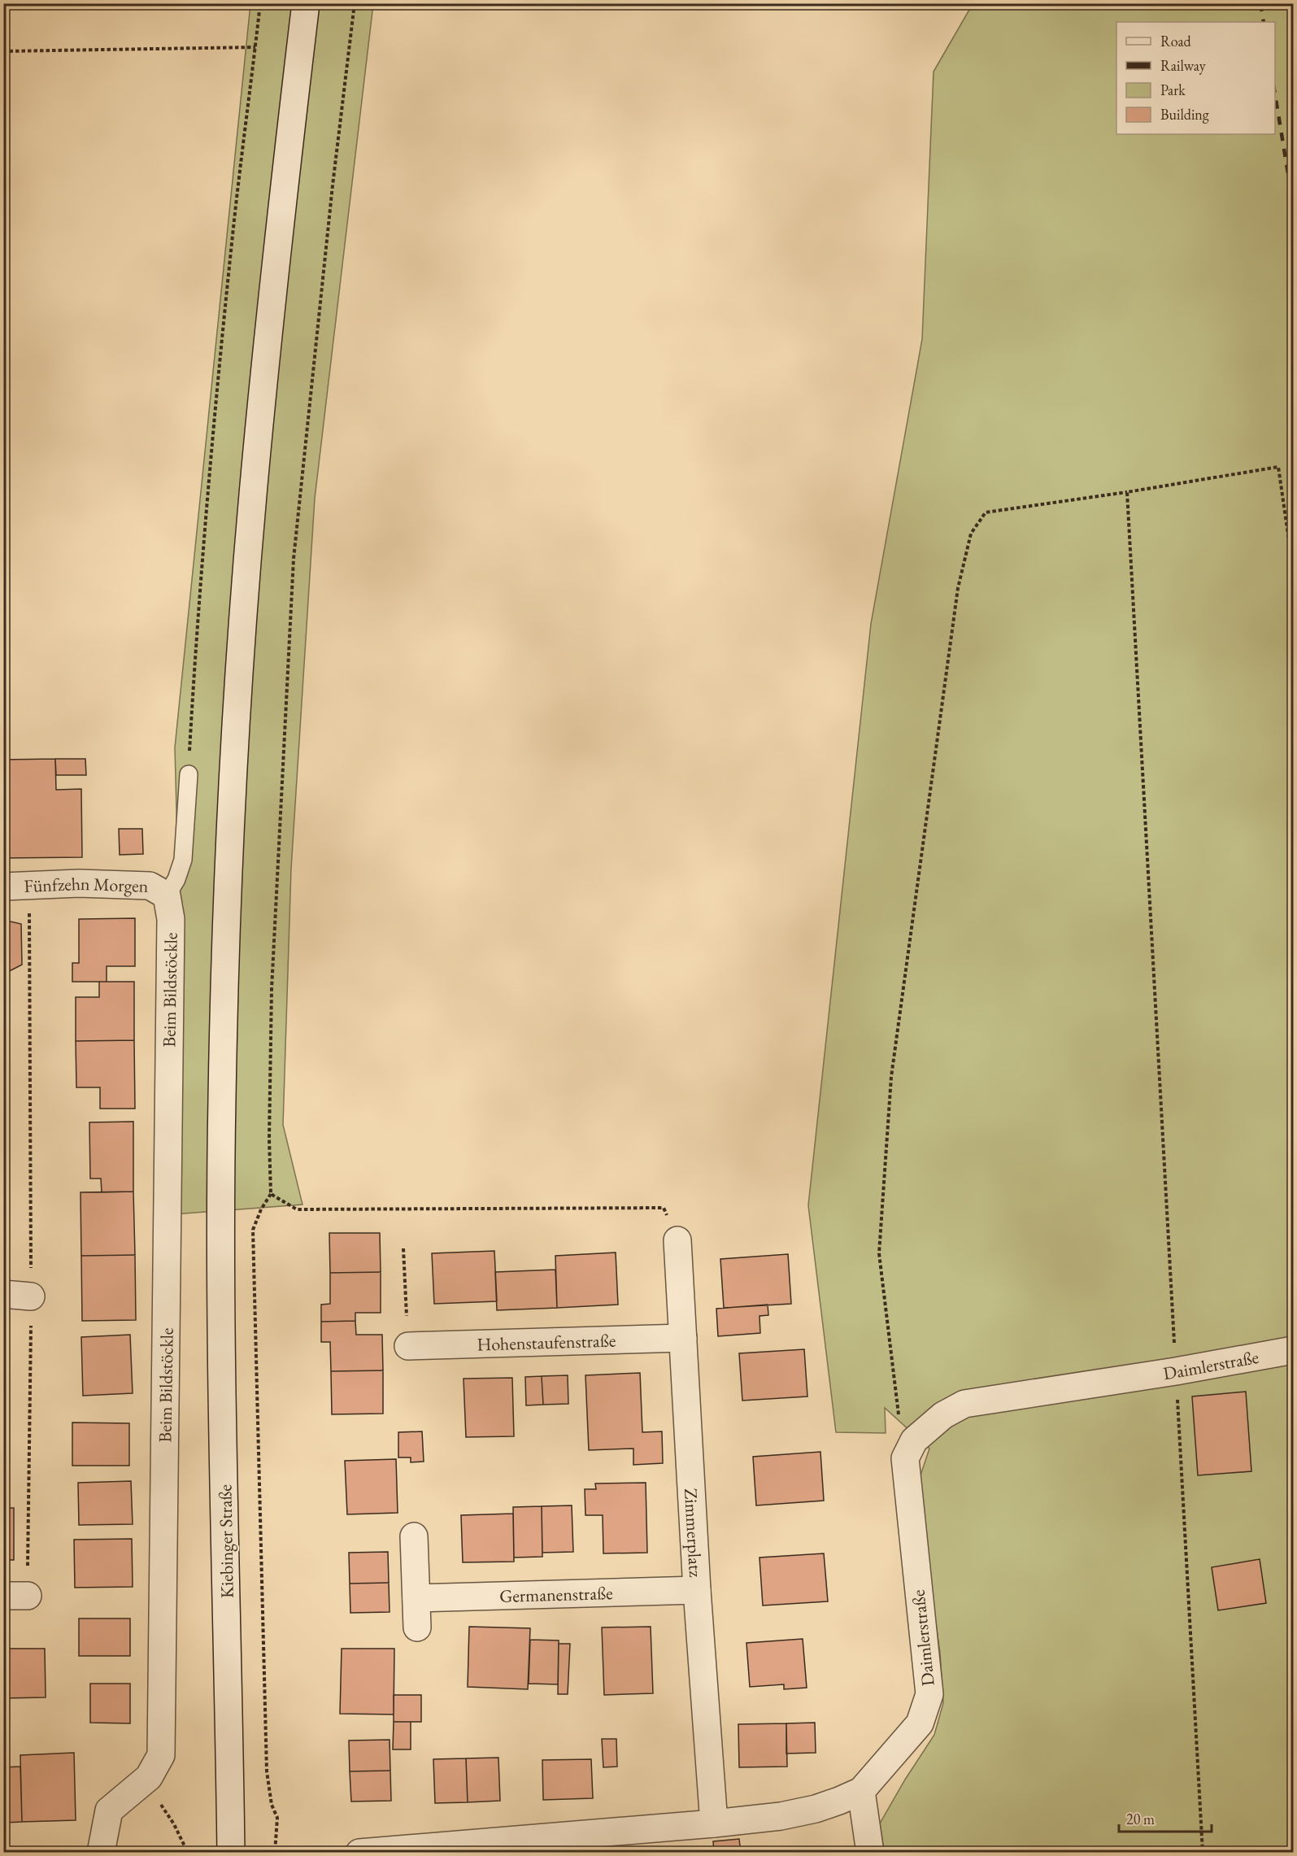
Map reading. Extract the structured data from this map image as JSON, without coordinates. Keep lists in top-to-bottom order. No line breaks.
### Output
{"streets":{"street":["Fünfzehn Morgen","Beim Bildstöckle","Hohenstaufenstraße","Daimlerstraße","Zimmerplatz","Kiebinger Straße","Germanenstraße"]},"crossings":[["Fünfzehn Morgen","Beim Bildstöckle"],["Hohenstaufenstraße","Zimmerplatz"],["Daimlerstraße","Zimmerplatz"],["Zimmerplatz","Germanenstraße"]],"legend":["Road","Railway","Park","Building"],"scale_bar":"20 m"}
